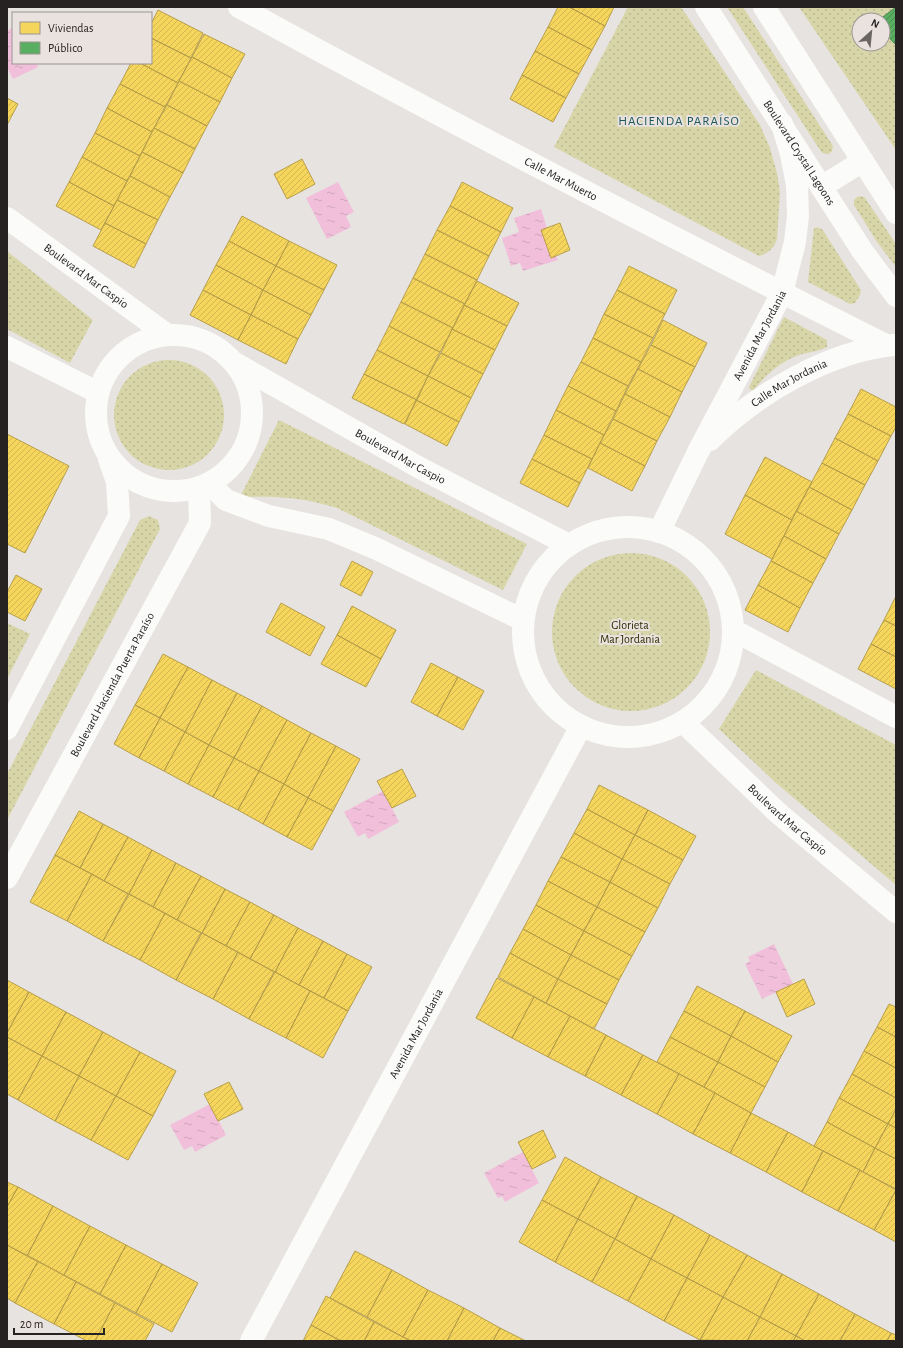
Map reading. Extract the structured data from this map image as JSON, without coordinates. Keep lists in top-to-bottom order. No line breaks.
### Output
{"streets":{"street":["Boulevard Crystal Lagoons","Calle Mar Muerto","Boulevard Mar Caspio","Avenida Mar Jordania","Calle Mar Jordania","Boulevard Hacienda Puerta Paraíso"]},"crossings":[["Boulevard Crystal Lagoons","Avenida Mar Jordania"],["Calle Mar Muerto","Avenida Mar Jordania"],["Calle Mar Muerto","Calle Mar Jordania"],["Avenida Mar Jordania","Calle Mar Jordania"]],"districts":["HACIENDA PARAÍSO"],"parks":["Glorieta Mar Jordania"],"legend":["Viviendas","Público"],"scale_bar":"20 m","north":"top right"}
